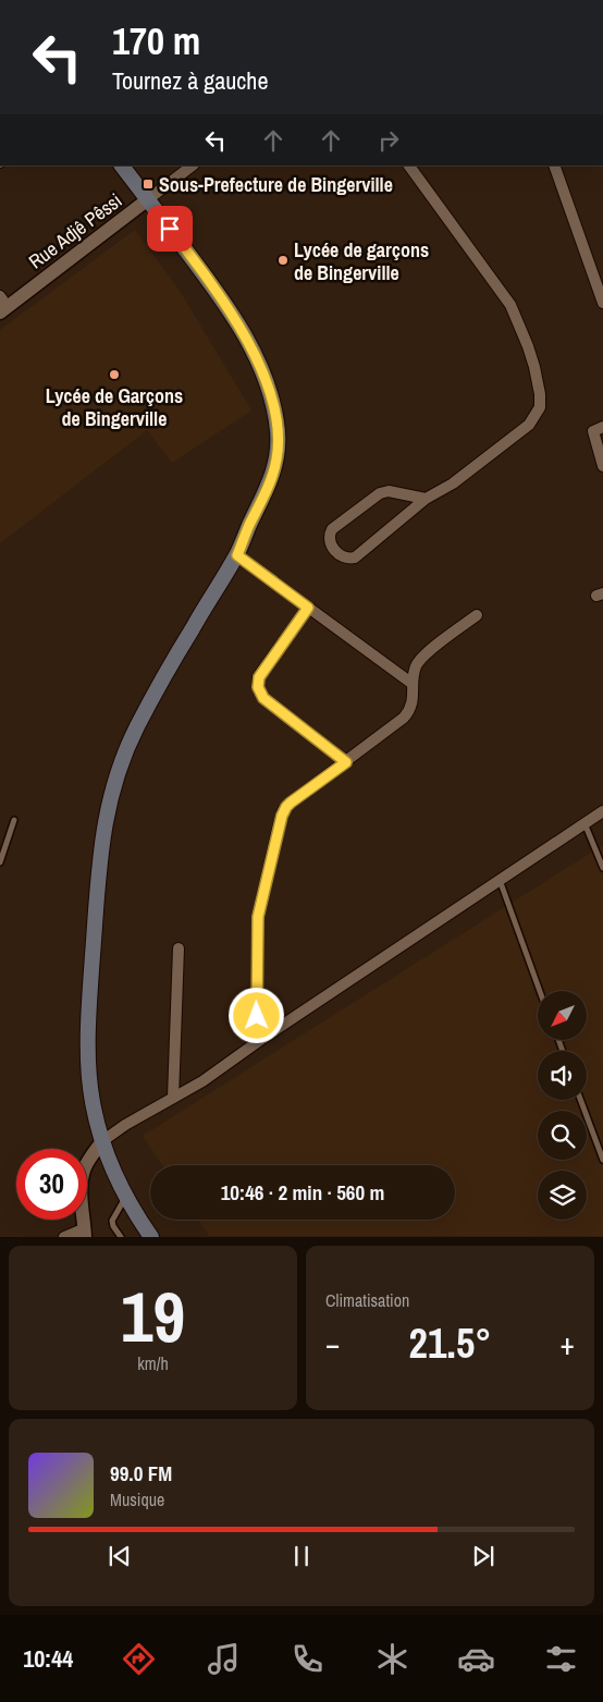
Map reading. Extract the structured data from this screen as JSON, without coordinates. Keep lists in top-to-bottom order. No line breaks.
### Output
{"streets":{"street":["Rue Adjê Pêssi"]},"places":{"transit":["Sous-Prefecture de Bingerville"],"other":["Lycée de garçons de Bingerville","Lycée de Garçons de Bingerville"]},"north":"bottom left","page":{"turn":["170 m","Tournez à gauche"],"limit":"30","trip":"10:46 · 2 min · 560 m","tile":[["19","km/h"],"Climatisation"],"heat":["−","21.5°","+"],"song":["99.0 FM","Musique"],"tabs":"10:44"}}
